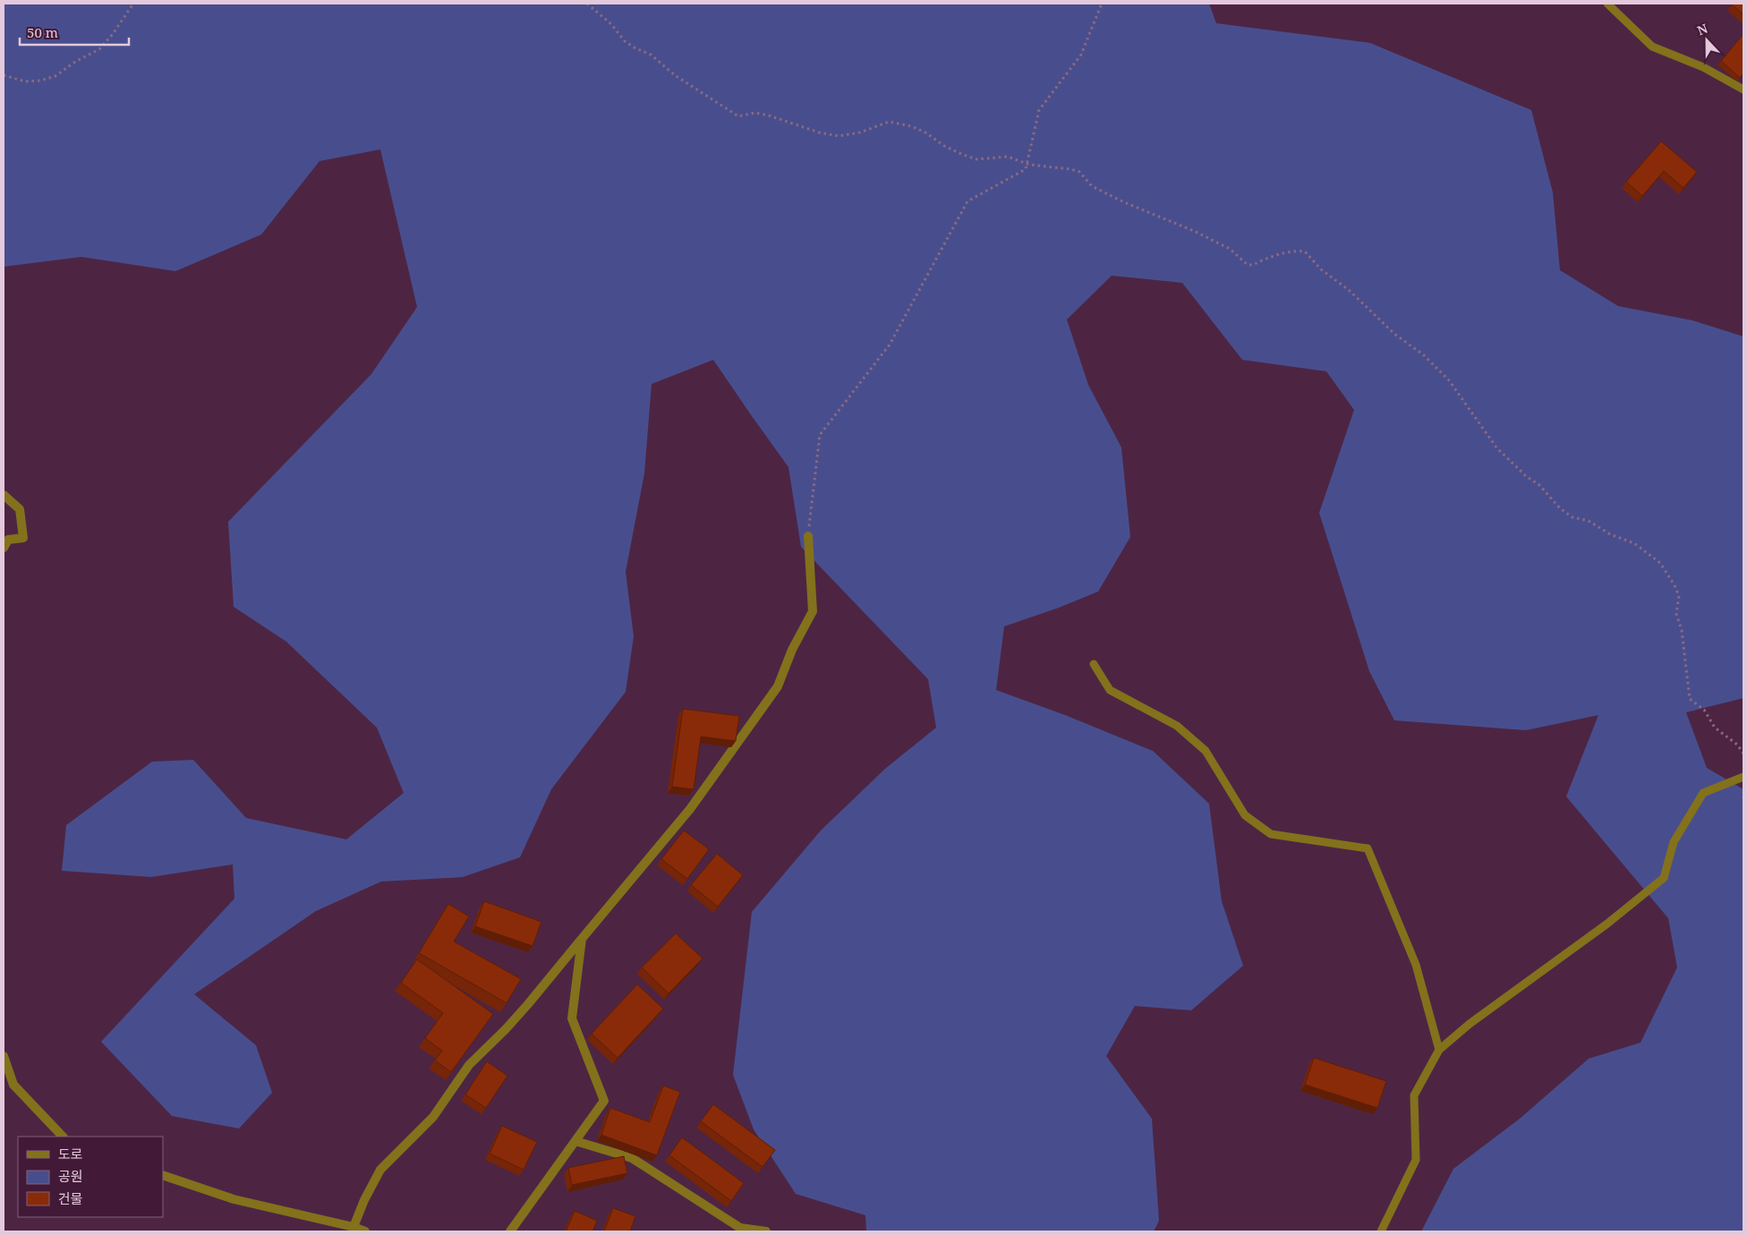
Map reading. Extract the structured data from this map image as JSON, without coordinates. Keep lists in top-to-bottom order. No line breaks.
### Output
{"legend":["도로","공원","건물"],"scale_bar":"50 m","north":"top"}
